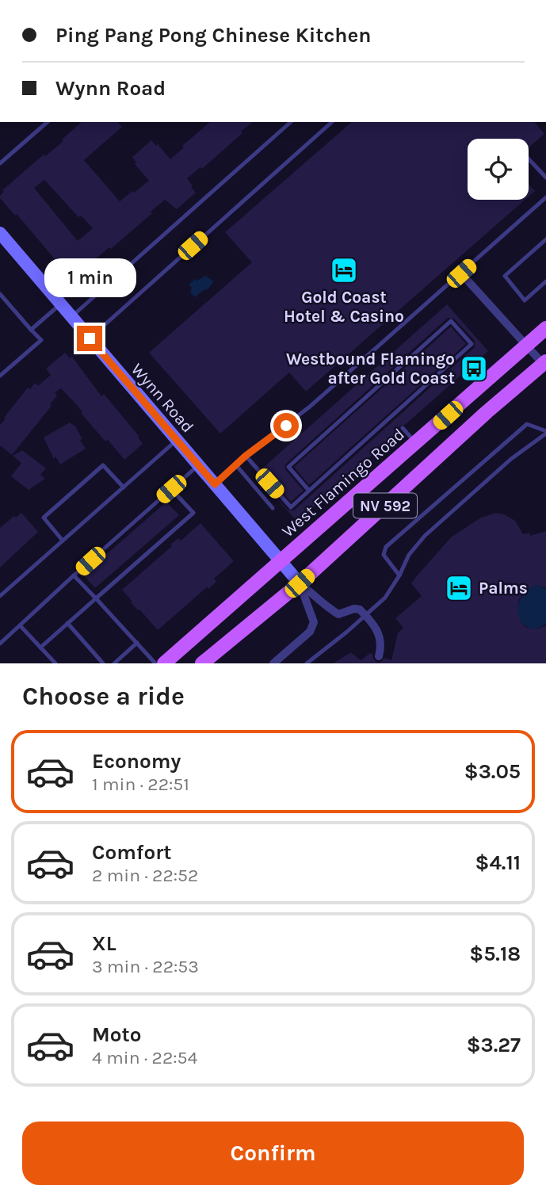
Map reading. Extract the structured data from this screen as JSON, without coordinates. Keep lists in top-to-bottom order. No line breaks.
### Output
{"streets":{"main road":["West Flamingo Road","NV 592"],"street":["Wynn Road"]},"crossings":[["Wynn Road","West Flamingo Road"],["Wynn Road","NV 592"]],"places":{"hotel":["Gold Coast Hotel & Casino","Palms"],"bus stop":["Westbound Flamingo after Gold Coast"]},"page":{"banner":["Ping Pang Pong Chinese Kitchen","Wynn Road"],"bubble":"1 min","heading":"Choose a ride","list":[{"name":"Economy","note":"1 min · 22:51","value":"$3.05"},{"name":"Comfort","note":"2 min · 22:52","value":"$4.11"},{"name":"XL","note":"3 min · 22:53","value":"$5.18"},{"name":"Moto","note":"4 min · 22:54","value":"$3.27"}],"buttons":"Confirm"}}
